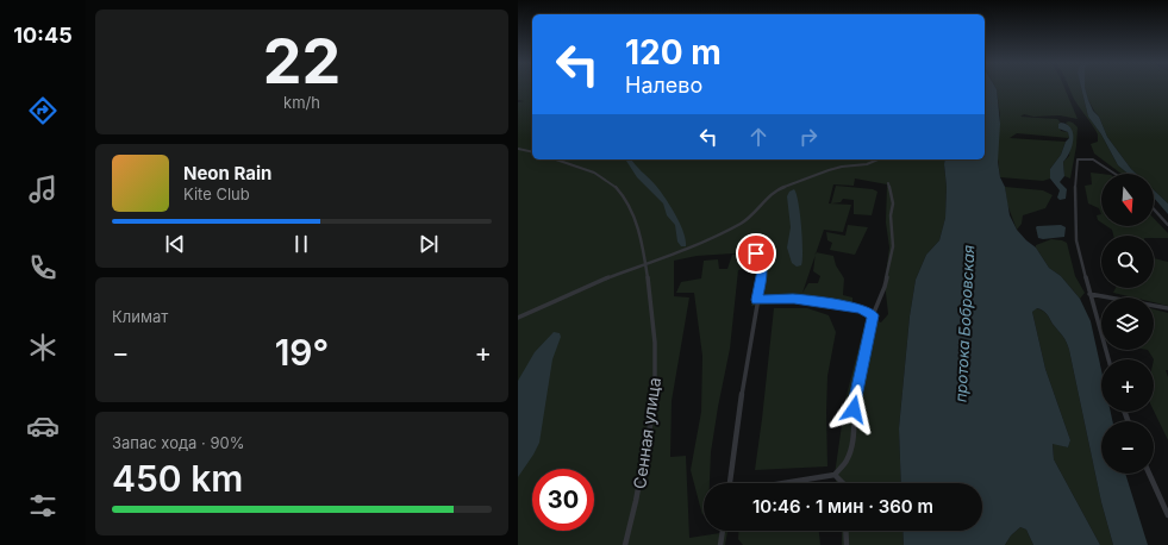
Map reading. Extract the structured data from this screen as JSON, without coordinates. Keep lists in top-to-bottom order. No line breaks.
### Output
{"streets":{"street":["Сенная улица"]},"water":["протока Бобровская"],"north":"bottom","page":{"tabs":"10:45","tile":[["22","km/h"],"Климат",["Запас хода · 90%","450 km"]],"turn":["120 m","Налево"],"song":["Neon Rain","Kite Club"],"map_buttons":["+","−"],"heat":["−","19°","+"],"limit":"30","trip":"10:46 · 1 мин · 360 m"}}
